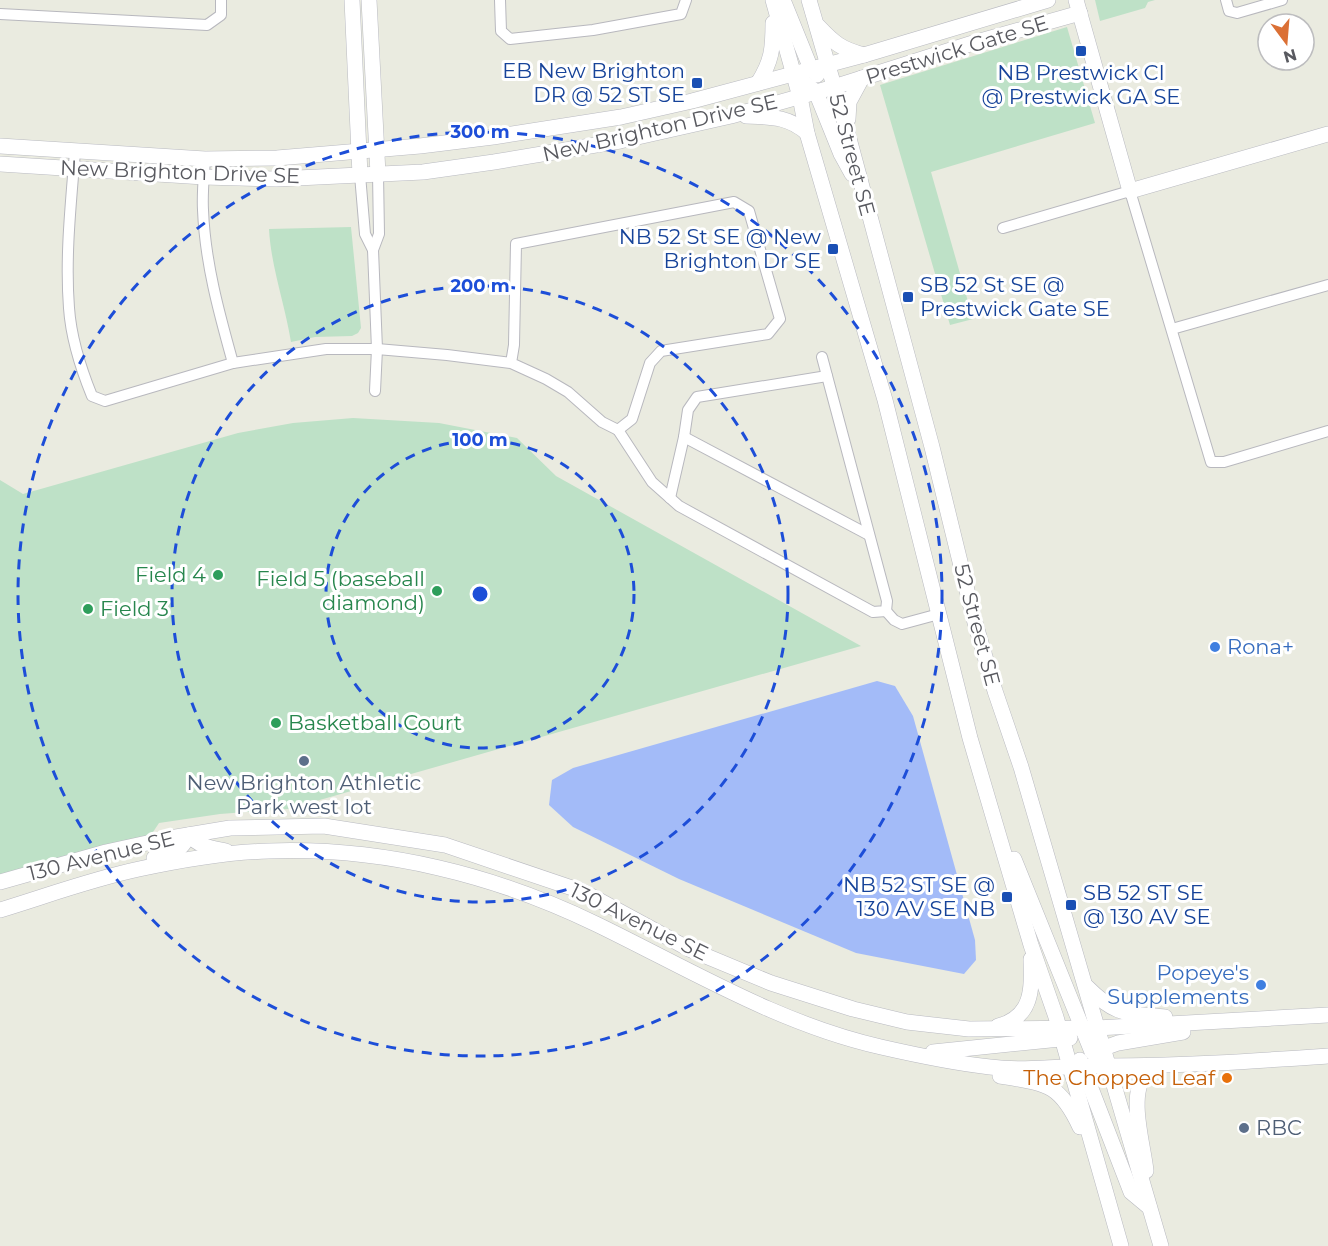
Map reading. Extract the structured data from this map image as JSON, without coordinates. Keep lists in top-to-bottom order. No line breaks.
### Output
{"streets":{"main road":["Prestwick Gate SE","New Brighton Drive SE","52 Street SE","130 Avenue SE"]},"crossings":[["Prestwick Gate SE","New Brighton Drive SE"],["Prestwick Gate SE","52 Street SE"],["New Brighton Drive SE","52 Street SE"],["52 Street SE","130 Avenue SE"]],"places":{"transit":["NB Prestwick CI @ Prestwick GA SE","EB New Brighton DR @ 52 ST SE","NB 52 St SE @ New Brighton Dr SE","SB 52 St SE @ Prestwick Gate SE","NB 52 ST SE @ 130 AV SE NB","SB 52 ST SE @ 130 AV SE"],"other":["Field 4","Field 5 (baseball diamond)","Field 3","Rona+","Basketball Court","New Brighton Athletic Park west lot","Popeye's Supplements","The Chopped Leaf","RBC"]},"north":"bottom","rings":["300 m","200 m","100 m"]}
